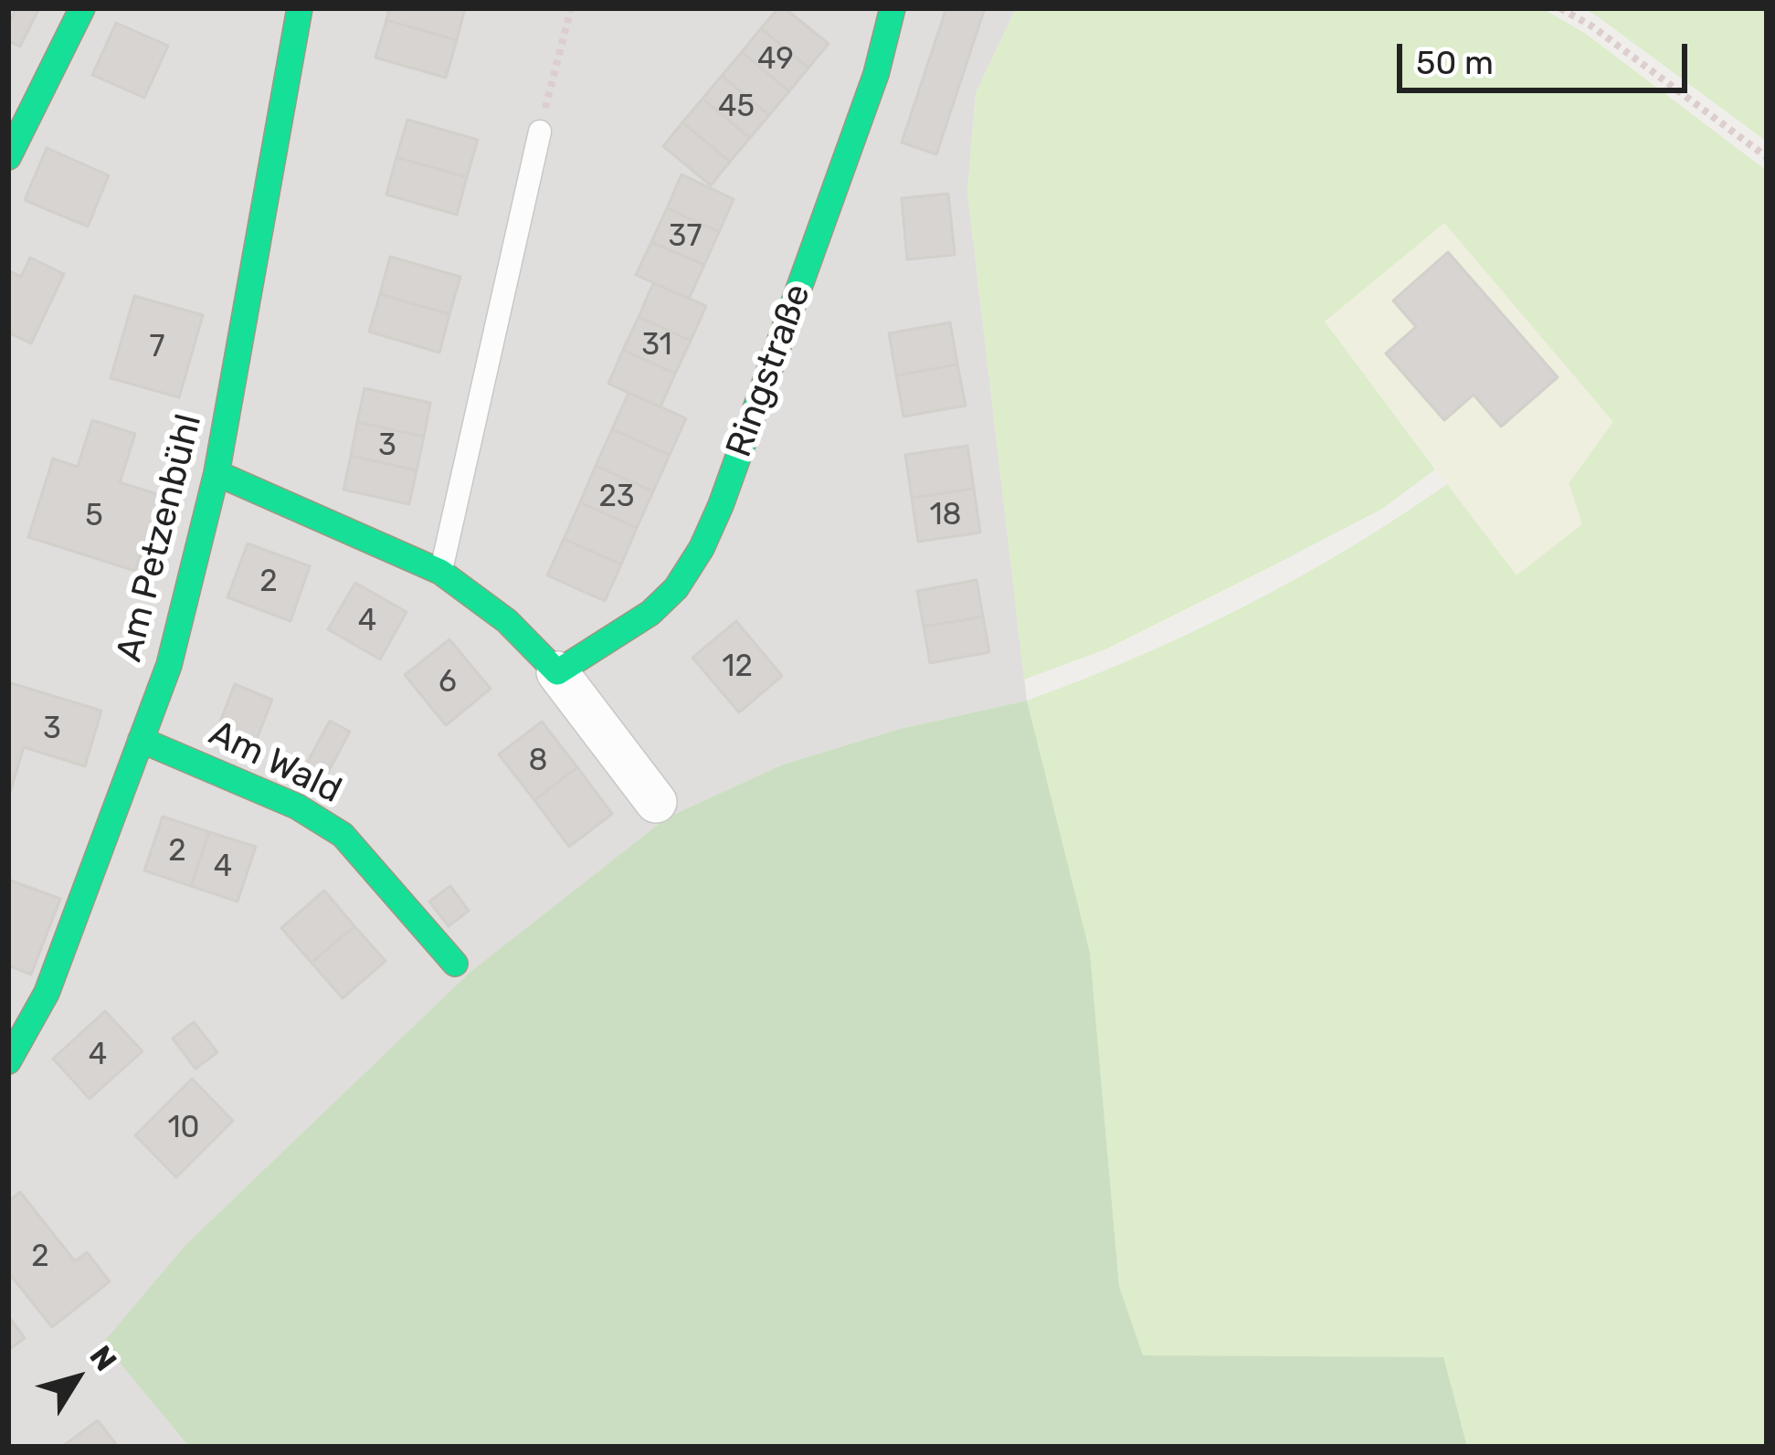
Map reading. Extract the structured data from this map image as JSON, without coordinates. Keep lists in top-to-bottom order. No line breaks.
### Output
{"streets":{"street":["Ringstraße","Am Petzenbühl","Am Wald"]},"crossings":[["Am Petzenbühl","Am Wald"]],"house_numbers":["49","45","37","31","7","3","23","18","5","2","4","12","6","3","8","2","4","4","10","2"],"scale_bar":"50 m","north":"top right"}
